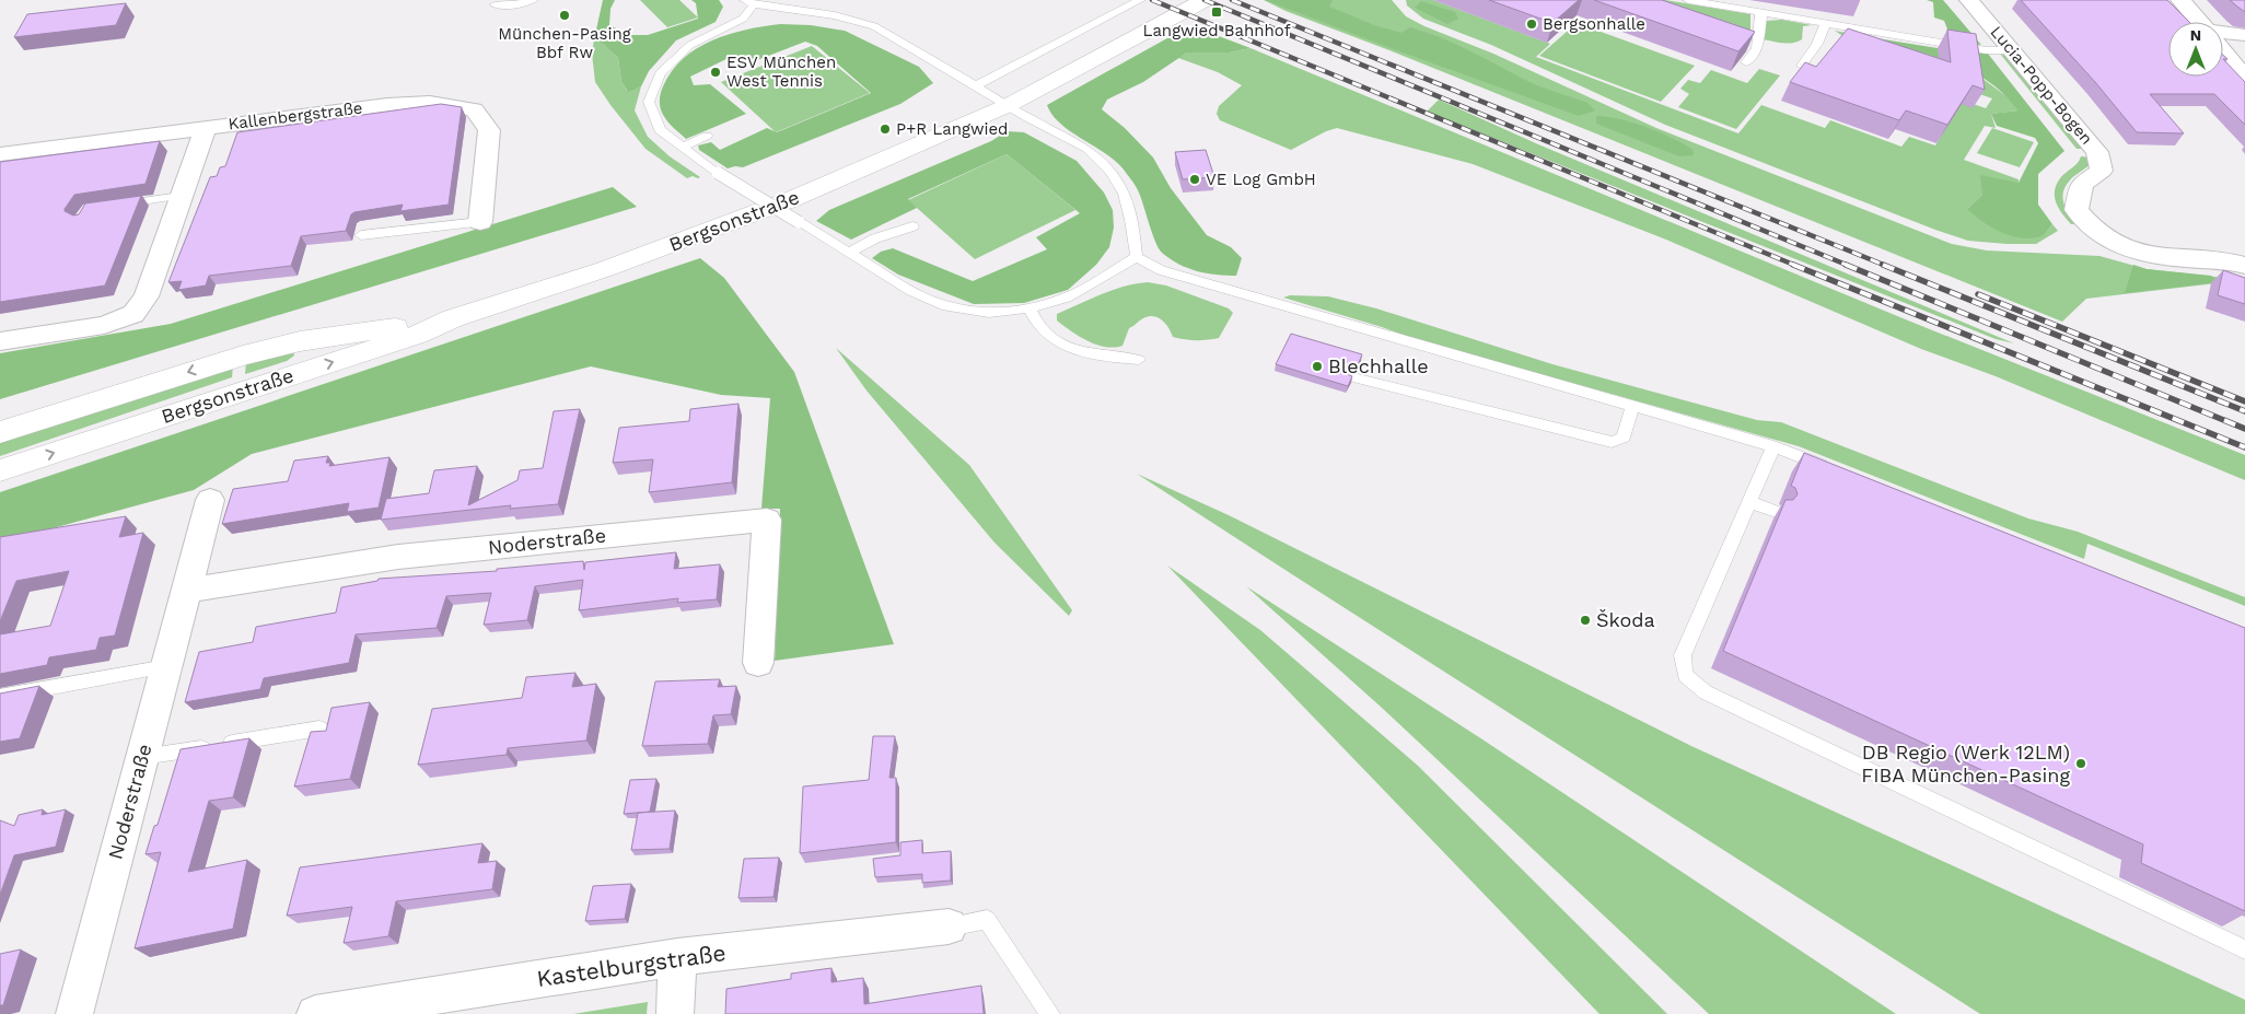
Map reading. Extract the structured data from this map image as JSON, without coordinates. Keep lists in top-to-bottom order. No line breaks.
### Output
{"streets":{"street":["Lucia-Popp-Bogen","Kallenbergstraße","Bergsonstraße","Noderstraße","Kastelburgstraße"]},"places":{"transit":["Langwied Bahnhof"],"other":["München-Pasing Bbf Rw","Bergsonhalle","ESV München West Tennis","P+R Langwied","VE Log GmbH","Blechhalle","Škoda","DB Regio (Werk 12LM) FIBA München-Pasing"]},"north":"top"}
